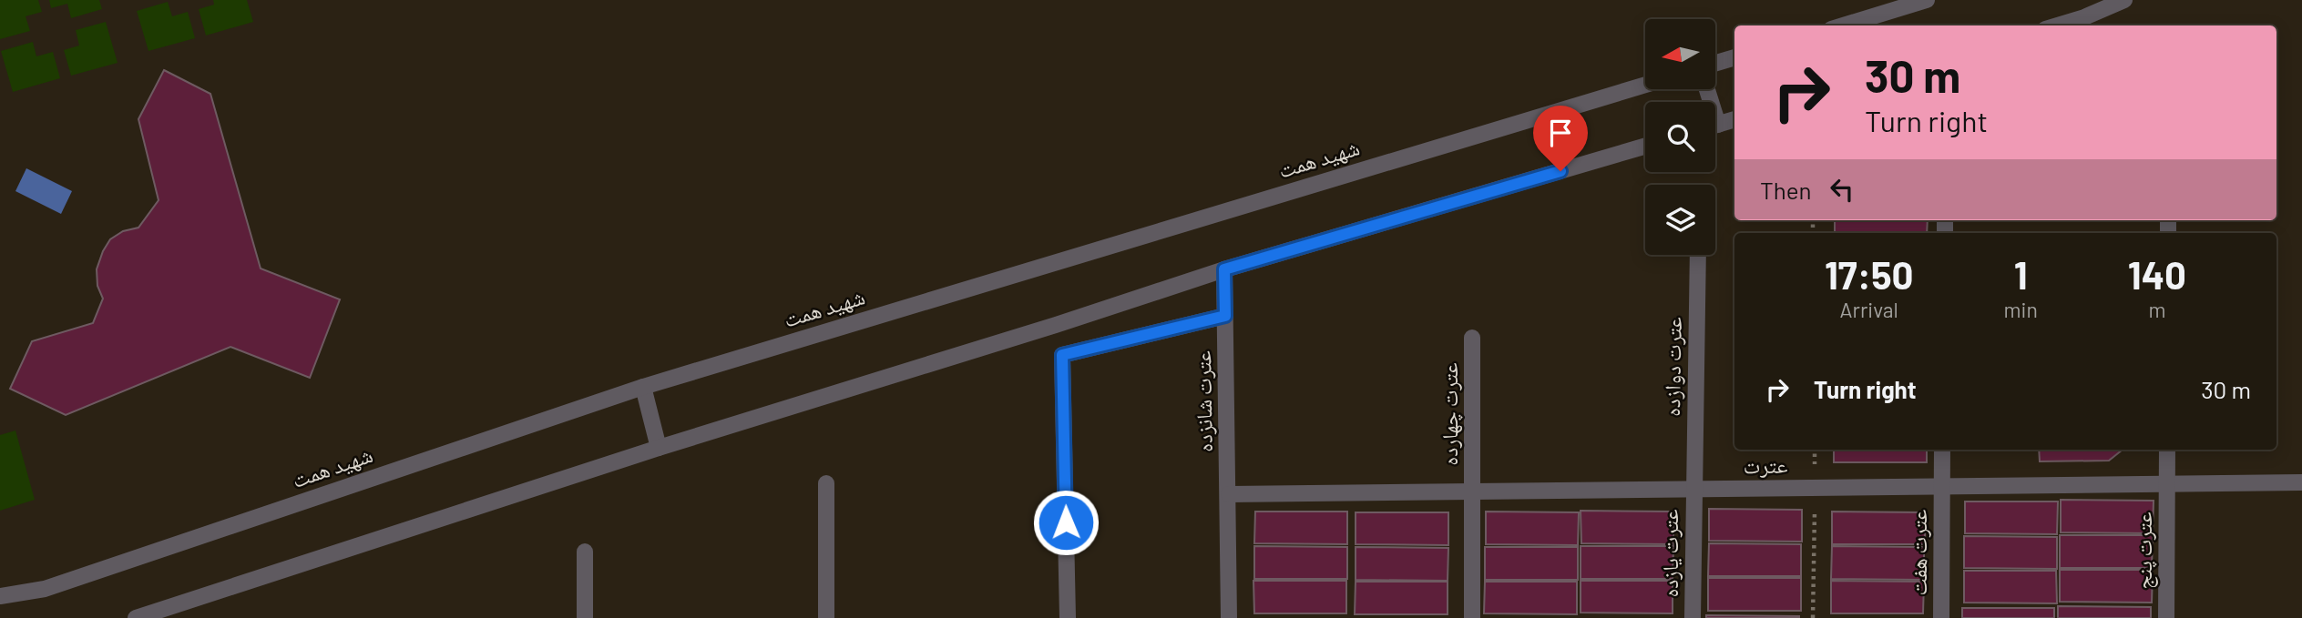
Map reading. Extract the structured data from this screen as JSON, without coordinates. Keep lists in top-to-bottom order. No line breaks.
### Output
{"streets":{"street":["شهید همت","عترت دوازده","عترت شانزده","عترت چهارده","عترت","عترت پنج","عترت هفت","عترت یازده"]},"crossings":[["عترت دوازده","عترت"],["عترت دوازده","عترت یازده"],["عترت شانزده","عترت"],["عترت چهارده","عترت"],["عترت","عترت پنج"],["عترت","عترت هفت"],["عترت","عترت یازده"]],"north":"left","page":{"turn":["30 m","Turn right"],"then":"Then","eta":["17:50","Arrival","1","min","140","m"],"list":[{"name":"Turn right","value":"30 m"}]}}
